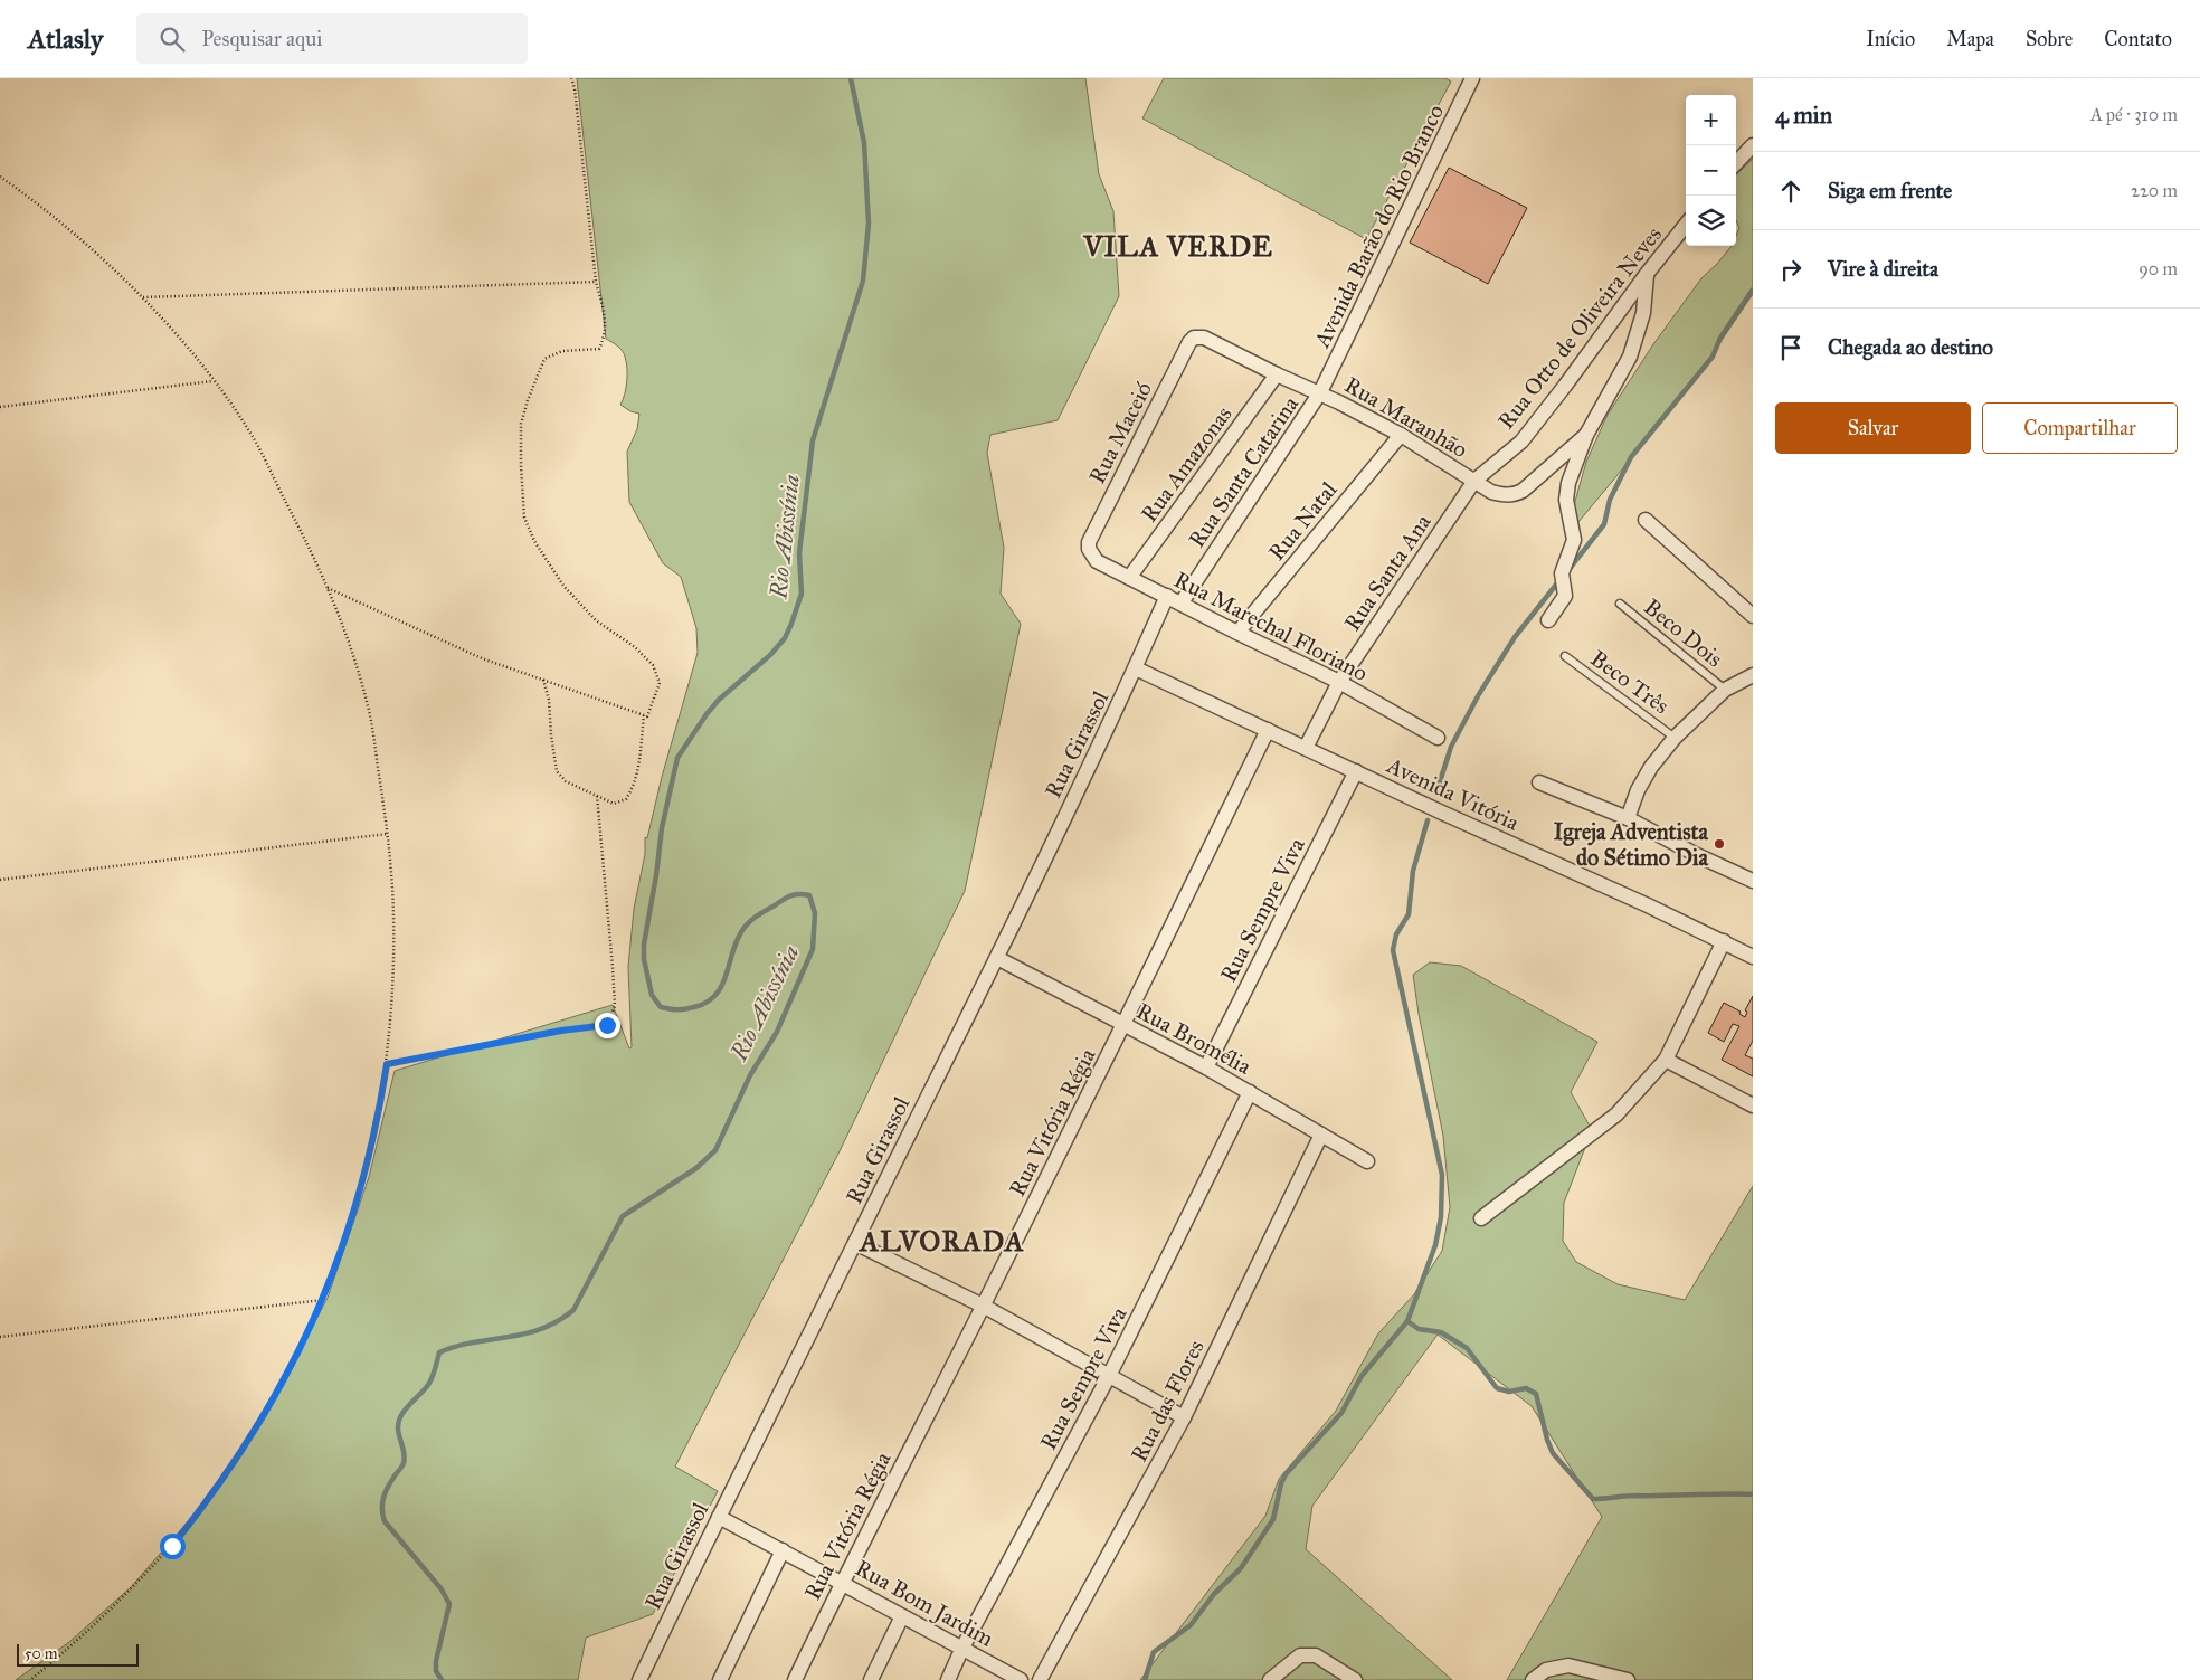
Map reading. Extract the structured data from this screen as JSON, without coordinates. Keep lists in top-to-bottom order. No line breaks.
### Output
{"streets":{"street":["Avenida Barão do Rio Branco","Rua Otto de Oliveira Neves","Rua Maranhão","Rua Maceió","Rua Amazonas","Rua Santa Catarina","Rua Natal","Rua Santa Ana","Rua Marechal Floriano","Rua Girassol","Avenida Vitória","Rua Sempre Viva","Rua Bromélia","Rua Vitória Régia","Rua das Flores","Rua Bom Jardim"],"lane":["Beco Dois","Beco Três"]},"crossings":[["Avenida Barão do Rio Branco","Rua Maranhão"],["Avenida Barão do Rio Branco","Rua Santa Catarina"],["Rua Otto de Oliveira Neves","Rua Maranhão"],["Rua Otto de Oliveira Neves","Rua Santa Ana"],["Rua Maranhão","Rua Maceió"],["Rua Maranhão","Rua Amazonas"],["Rua Maranhão","Rua Santa Catarina"],["Rua Maranhão","Rua Natal"],["Rua Maranhão","Rua Santa Ana"],["Rua Maceió","Rua Marechal Floriano"],["Rua Amazonas","Rua Marechal Floriano"],["Rua Santa Catarina","Rua Marechal Floriano"],["Rua Natal","Rua Marechal Floriano"],["Rua Santa Ana","Rua Marechal Floriano"],["Rua Santa Ana","Avenida Vitória"],["Rua Marechal Floriano","Rua Girassol"],["Rua Girassol","Avenida Vitória"],["Rua Girassol","Rua Bromélia"],["Rua Girassol","Rua Bom Jardim"],["Avenida Vitória","Rua Sempre Viva"],["Avenida Vitória","Rua Vitória Régia"],["Rua Sempre Viva","Rua Bromélia"],["Rua Sempre Viva","Rua Bom Jardim"],["Rua Bromélia","Rua Vitória Régia"],["Rua Bromélia","Rua das Flores"],["Rua Vitória Régia","Rua Bom Jardim"]],"districts":["VILA VERDE","ALVORADA"],"water":["Rio Abissínia"],"places":["Igreja Adventista do Sétimo Dia"],"scale_bar":"50 m","page":{"header":"Atlasly","search":"Pesquisar aqui","nav":["Início","Mapa","Sobre","Contato"],"heading":["4 min","A pé · 310 m"],"map_buttons":["+","−"],"list":[["Siga em frente","220 m"],["Vire à direita","90 m"],"Chegada ao destino"],"buttons":["Salvar","Compartilhar"],"scale":"50 m"}}
